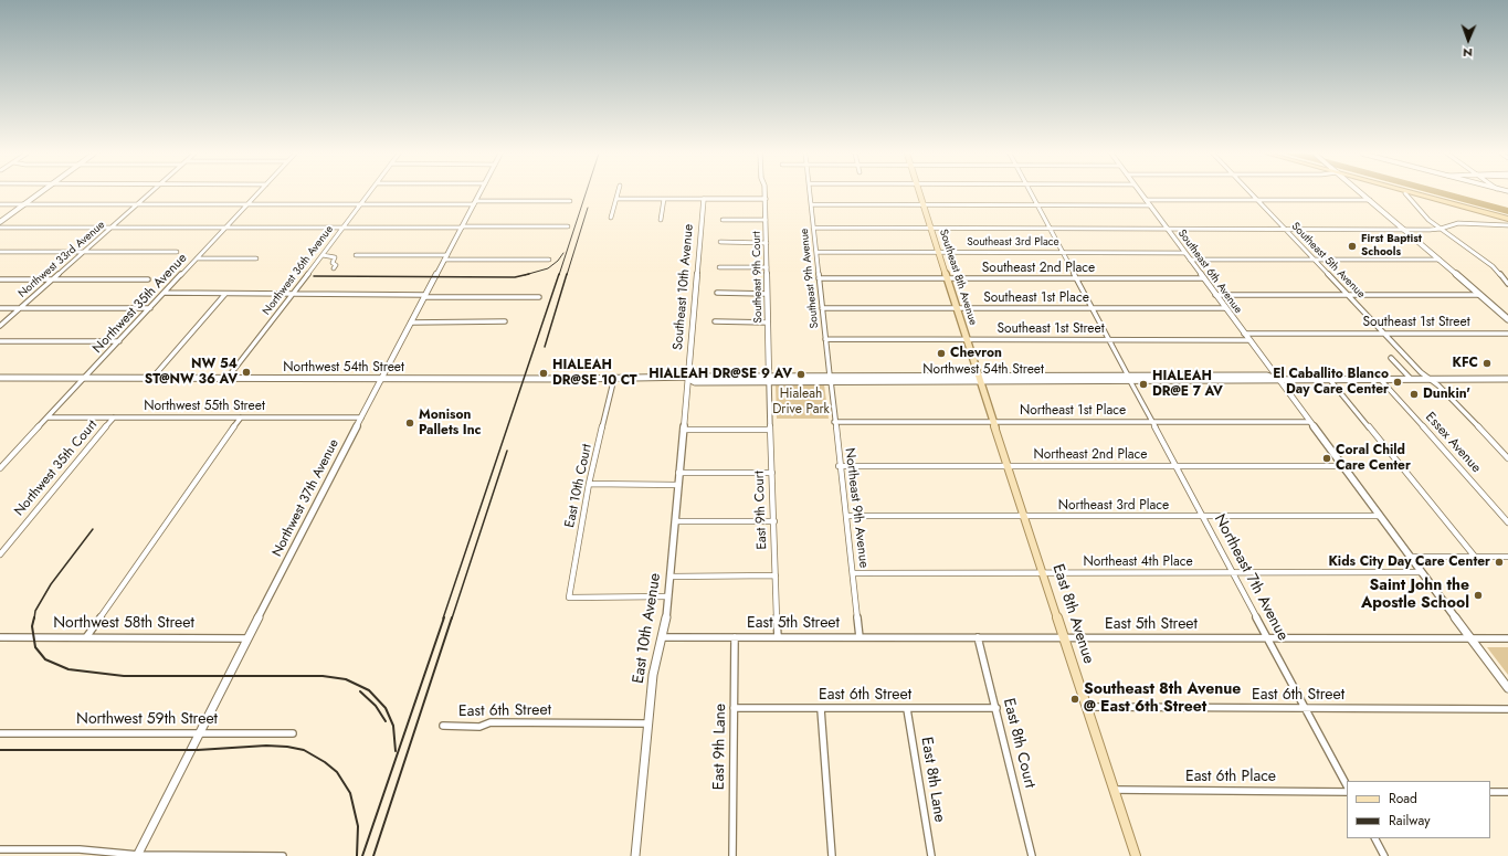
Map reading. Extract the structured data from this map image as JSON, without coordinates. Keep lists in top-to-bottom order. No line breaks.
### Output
{"streets":{"main road":["Southeast 8th Avenue","Northwest 54th Street","East 8th Avenue"],"street":["Southeast 3rd Place","Northwest 33rd Avenue","Southeast 5th Avenue","Southeast 2nd Place","Northwest 36th Avenue","Southeast 6th Avenue","Southeast 9th Court","Southeast 9th Avenue","Southeast 10th Avenue","Southeast 1st Place","Northwest 35th Avenue","Southeast 1st Street","Northwest 55th Street","Northeast 1st Place","Essex Avenue","Northeast 2nd Place","Northwest 35th Court","East 10th Court","Northwest 37th Avenue","Northeast 3rd Place","Northeast 9th Avenue","East 9th Court","Northeast 4th Place","Northeast 7th Avenue","Northwest 58th Street","East 5th Street","East 10th Avenue","East 6th Street","Northwest 59th Street","East 8th Court","East 9th Lane","East 6th Place","East 8th Lane"]},"crossings":[["Southeast 3rd Place","Southeast 6th Avenue"],["Southeast 3rd Place","Southeast 8th Avenue"],["Southeast 3rd Place","Southeast 9th Avenue"],["Southeast 3rd Place","Northeast 7th Avenue"],["Southeast 5th Avenue","Southeast 1st Street"],["Southeast 5th Avenue","Northwest 54th Street"],["Southeast 2nd Place","Southeast 6th Avenue"],["Southeast 2nd Place","Southeast 8th Avenue"],["Southeast 2nd Place","Southeast 9th Avenue"],["Southeast 2nd Place","Northeast 7th Avenue"],["Northwest 36th Avenue","Northwest 54th Street"],["Southeast 6th Avenue","Southeast 1st Place"],["Southeast 6th Avenue","Southeast 1st Street"],["Southeast 6th Avenue","Northwest 54th Street"],["Southeast 6th Avenue","Northeast 1st Place"],["Southeast 6th Avenue","Northeast 2nd Place"],["Southeast 6th Avenue","Northeast 3rd Place"],["Southeast 6th Avenue","Northeast 4th Place"],["Southeast 6th Avenue","East 5th Street"],["Southeast 9th Court","Northwest 54th Street"],["Southeast 9th Court","East 9th Court"],["Southeast 8th Avenue","Southeast 1st Place"],["Southeast 8th Avenue","Southeast 1st Street"],["Southeast 8th Avenue","Northwest 54th Street"],["Southeast 8th Avenue","East 8th Avenue"],["Southeast 9th Avenue","Southeast 1st Place"],["Southeast 9th Avenue","Southeast 1st Street"],["Southeast 9th Avenue","Northwest 54th Street"],["Southeast 9th Avenue","Northeast 9th Avenue"],["Southeast 10th Avenue","Northwest 54th Street"],["Southeast 10th Avenue","East 10th Avenue"],["Southeast 1st Place","Northeast 7th Avenue"],["Northwest 35th Avenue","Northwest 54th Street"],["Northwest 35th Avenue","Northwest 55th Street"],["Southeast 1st Street","Northeast 7th Avenue"],["Northwest 54th Street","Essex Avenue"],["Northwest 54th Street","East 10th Court"],["Northwest 54th Street","Northwest 37th Avenue"],["Northwest 54th Street","Northeast 9th Avenue"],["Northwest 54th Street","East 9th Court"],["Northwest 54th Street","Northeast 7th Avenue"],["Northwest 54th Street","East 8th Avenue"],["Northwest 54th Street","East 10th Avenue"],["Northwest 55th Street","Northwest 35th Court"],["Northwest 55th Street","Northwest 37th Avenue"],["Northeast 1st Place","Northeast 9th Avenue"],["Northeast 1st Place","Northeast 7th Avenue"],["Northeast 1st Place","East 8th Avenue"],["Northeast 2nd Place","Northeast 9th Avenue"],["Northeast 2nd Place","Northeast 7th Avenue"],["Northeast 2nd Place","East 8th Avenue"],["East 10th Court","East 10th Avenue"],["Northwest 37th Avenue","Northwest 58th Street"],["Northwest 37th Avenue","Northwest 59th Street"],["Northeast 3rd Place","Northeast 9th Avenue"],["Northeast 3rd Place","Northeast 7th Avenue"],["Northeast 3rd Place","East 8th Avenue"],["Northeast 9th Avenue","Northeast 4th Place"],["Northeast 9th Avenue","East 5th Street"],["East 9th Court","East 5th Street"],["Northeast 4th Place","Northeast 7th Avenue"],["Northeast 4th Place","East 8th Avenue"],["Northeast 7th Avenue","East 5th Street"],["Northeast 7th Avenue","East 6th Street"],["East 8th Avenue","East 5th Street"],["East 8th Avenue","East 6th Street"],["East 8th Avenue","East 6th Place"],["East 5th Street","East 10th Avenue"],["East 5th Street","East 8th Court"],["East 5th Street","East 9th Lane"],["East 10th Avenue","East 6th Street"],["East 6th Street","East 8th Court"],["East 6th Street","East 9th Lane"],["East 6th Street","East 8th Lane"]],"parks":["Hialeah Drive Park"],"places":["First Baptist Schools","Chevron","KFC","NW 54 ST@NW 36 AV","HIALEAH DR@SE 10 CT","HIALEAH DR@SE 9 AV","El Caballito Blanco Day Care Center","HIALEAH DR@E 7 AV","Dunkin'","Monison Pallets Inc","Coral Child Care Center","Kids City Day Care Center","Saint John the Apostle School","Southeast 8th Avenue @ East 6th Street"],"legend":["Road","Railway"],"north":"bottom"}
